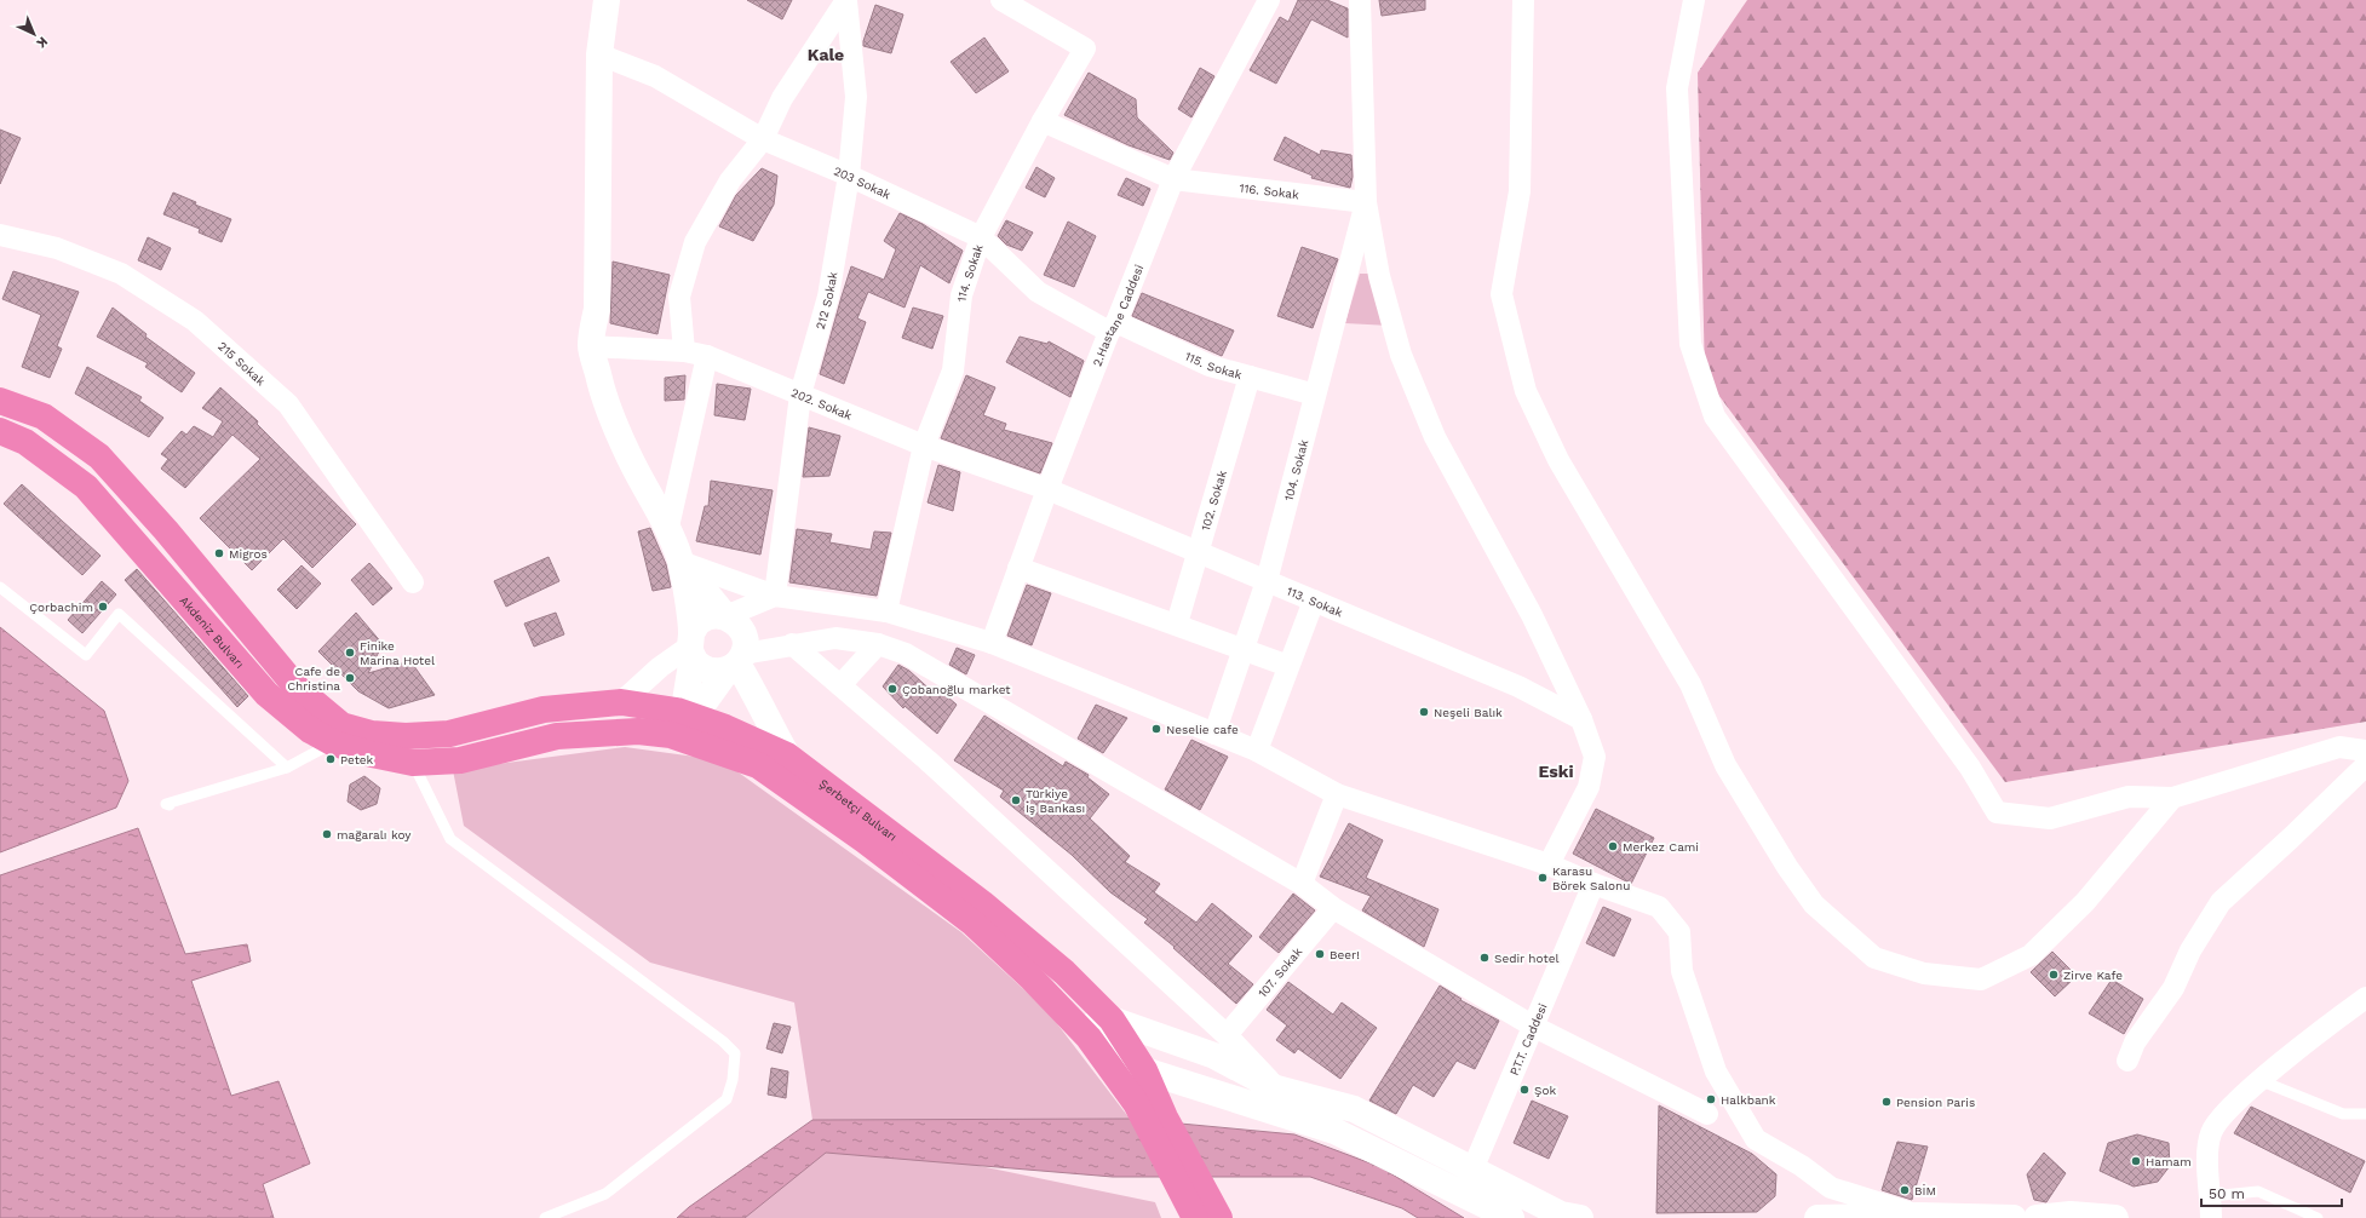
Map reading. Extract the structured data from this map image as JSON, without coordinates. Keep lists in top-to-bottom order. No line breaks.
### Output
{"streets":{"highway":["Akdeniz Bulvarı","Şerbetçi Bulvarı"],"street":["203 Sokak","116. Sokak","114. Sokak","212 Sokak","2.Hastane Caddesi","215 Sokak","115. Sokak","202. Sokak","104. Sokak","102. Sokak","113. Sokak","107. Sokak","P.T.T. Caddesi"]},"crossings":[["203 Sokak","114. Sokak"],["203 Sokak","212 Sokak"],["203 Sokak","2.Hastane Caddesi"],["203 Sokak","115. Sokak"],["116. Sokak","114. Sokak"],["116. Sokak","2.Hastane Caddesi"],["116. Sokak","104. Sokak"],["114. Sokak","202. Sokak"],["212 Sokak","202. Sokak"],["2.Hastane Caddesi","115. Sokak"],["2.Hastane Caddesi","202. Sokak"],["2.Hastane Caddesi","113. Sokak"],["115. Sokak","104. Sokak"],["115. Sokak","102. Sokak"],["202. Sokak","113. Sokak"],["104. Sokak","113. Sokak"],["102. Sokak","113. Sokak"],["Akdeniz Bulvarı","Şerbetçi Bulvarı"]],"districts":["Kale","Eski"],"places":["Migros","Çorbachim","Finike Marina Hotel","Cafe de Christina","Çobanoğlu market","Neşeli Balık","Neselie cafe","Petek","Türkiye İş Bankası","mağaralı koy","Merkez Cami","Karasu Börek Salonu","Beer!","Sedir hotel","Zirve Kafe","Şok","Halkbank","Pension Paris","Hamam","BİM"],"scale_bar":"50 m","north":"bottom right"}
